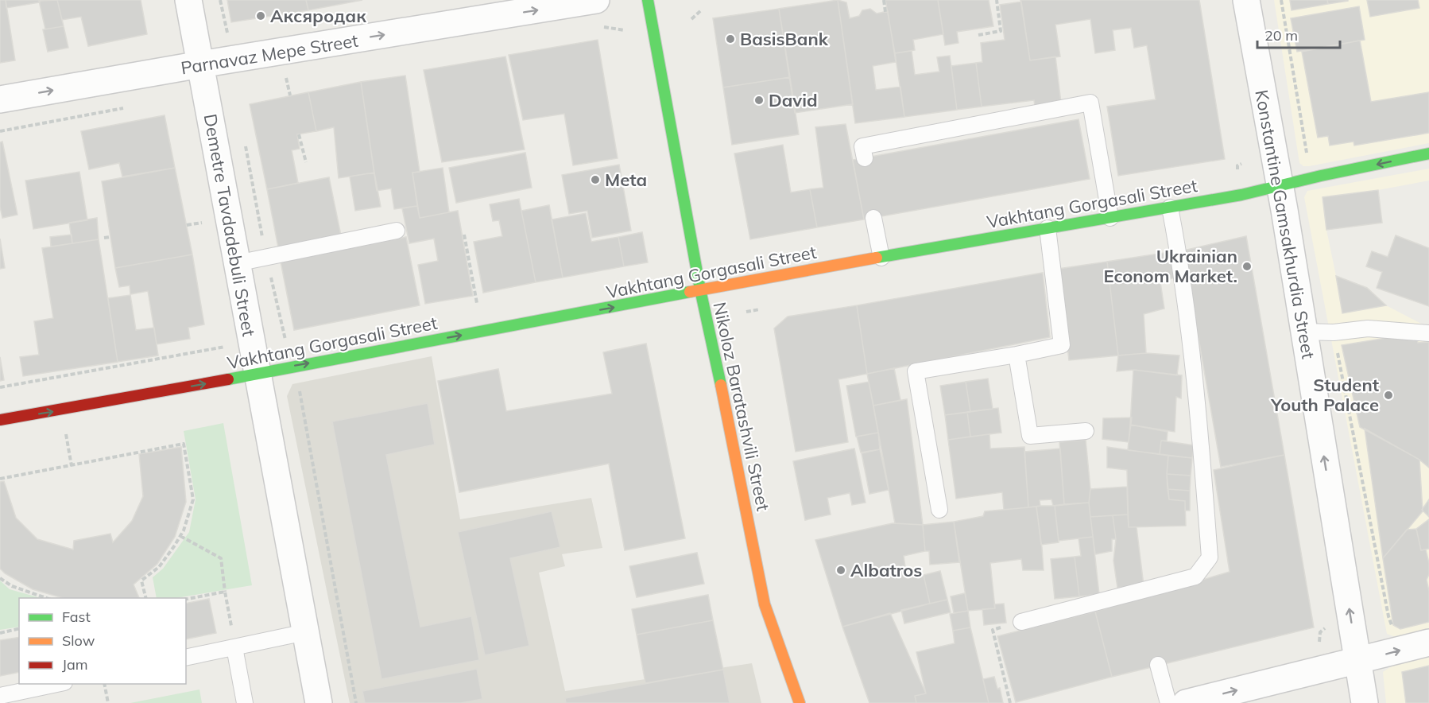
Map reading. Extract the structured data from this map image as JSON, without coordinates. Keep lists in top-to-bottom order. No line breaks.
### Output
{"streets":{"street":["Parnavaz Mepe Street","Vakhtang Gorgasali Street","Konstantine Gamsakhurdia Street","Demetre Tavdadebuli Street","Nikoloz Baratashvili Street"]},"crossings":[["Parnavaz Mepe Street","Demetre Tavdadebuli Street"],["Vakhtang Gorgasali Street","Konstantine Gamsakhurdia Street"],["Vakhtang Gorgasali Street","Demetre Tavdadebuli Street"],["Vakhtang Gorgasali Street","Nikoloz Baratashvili Street"]],"one_way":["Parnavaz Mepe Street","Konstantine Gamsakhurdia Street"],"places":["Аксяродак","BasisBank","David","Meta","Ukrainian Econom Market.","Student Youth Palace","Albatros"],"legend":["Fast","Slow","Jam"],"scale_bar":"20 m"}
